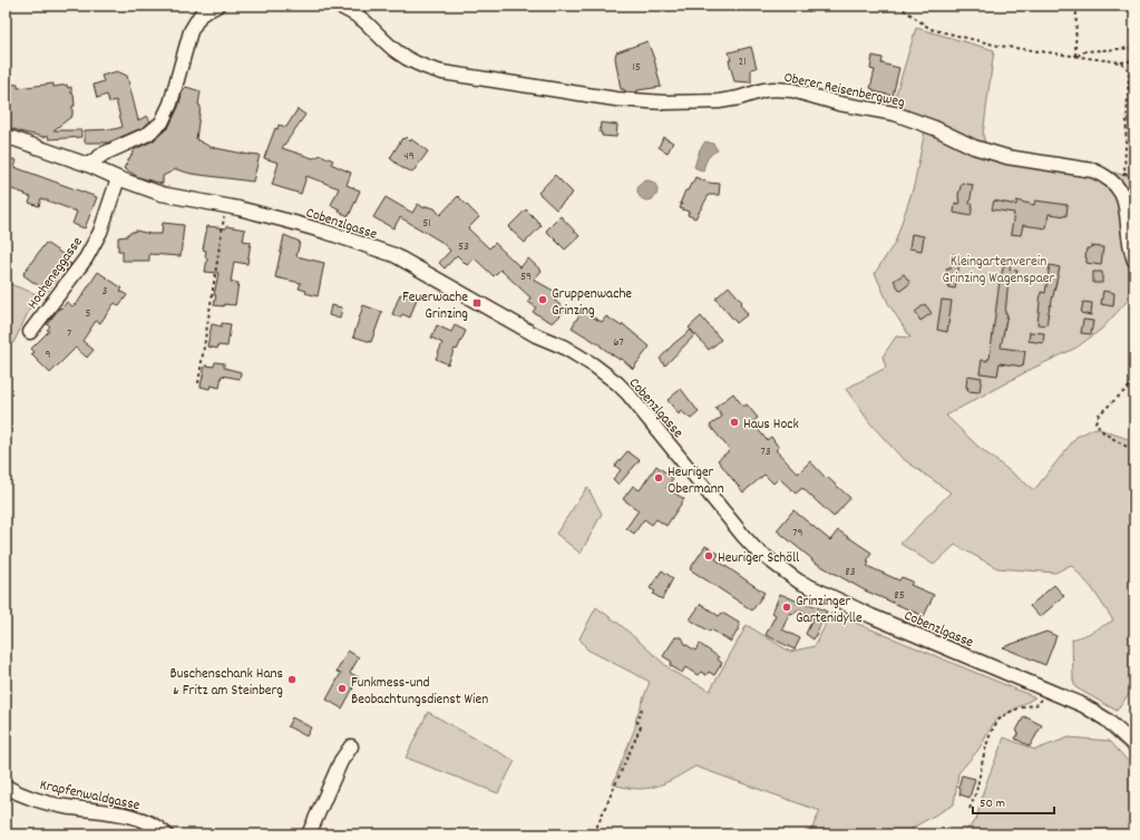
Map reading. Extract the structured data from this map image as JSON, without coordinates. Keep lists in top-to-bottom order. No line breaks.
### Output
{"streets":{"street":["Oberer Reisenbergweg","Cobenzlgasse","Hocheneggasse","Krapfenwaldgasse"]},"crossings":[["Cobenzlgasse","Hocheneggasse"]],"parks":["Kleingartenverein Grinzing Wagenspaer"],"places":{"other":["Gruppenwache Grinzing","Haus Hock","Heuriger Obermann","Heuriger Schöll","Grinzinger Gartenidylle","Buschenschank Hans & Fritz am Steinberg","Funkmess-und Beobachtungsdienst Wien"],"transit":["Feuerwache Grinzing"]},"house_numbers":["21","15","49","51","53","59","3","5","7","67","9","73","79","83","85"],"scale_bar":"50 m"}
